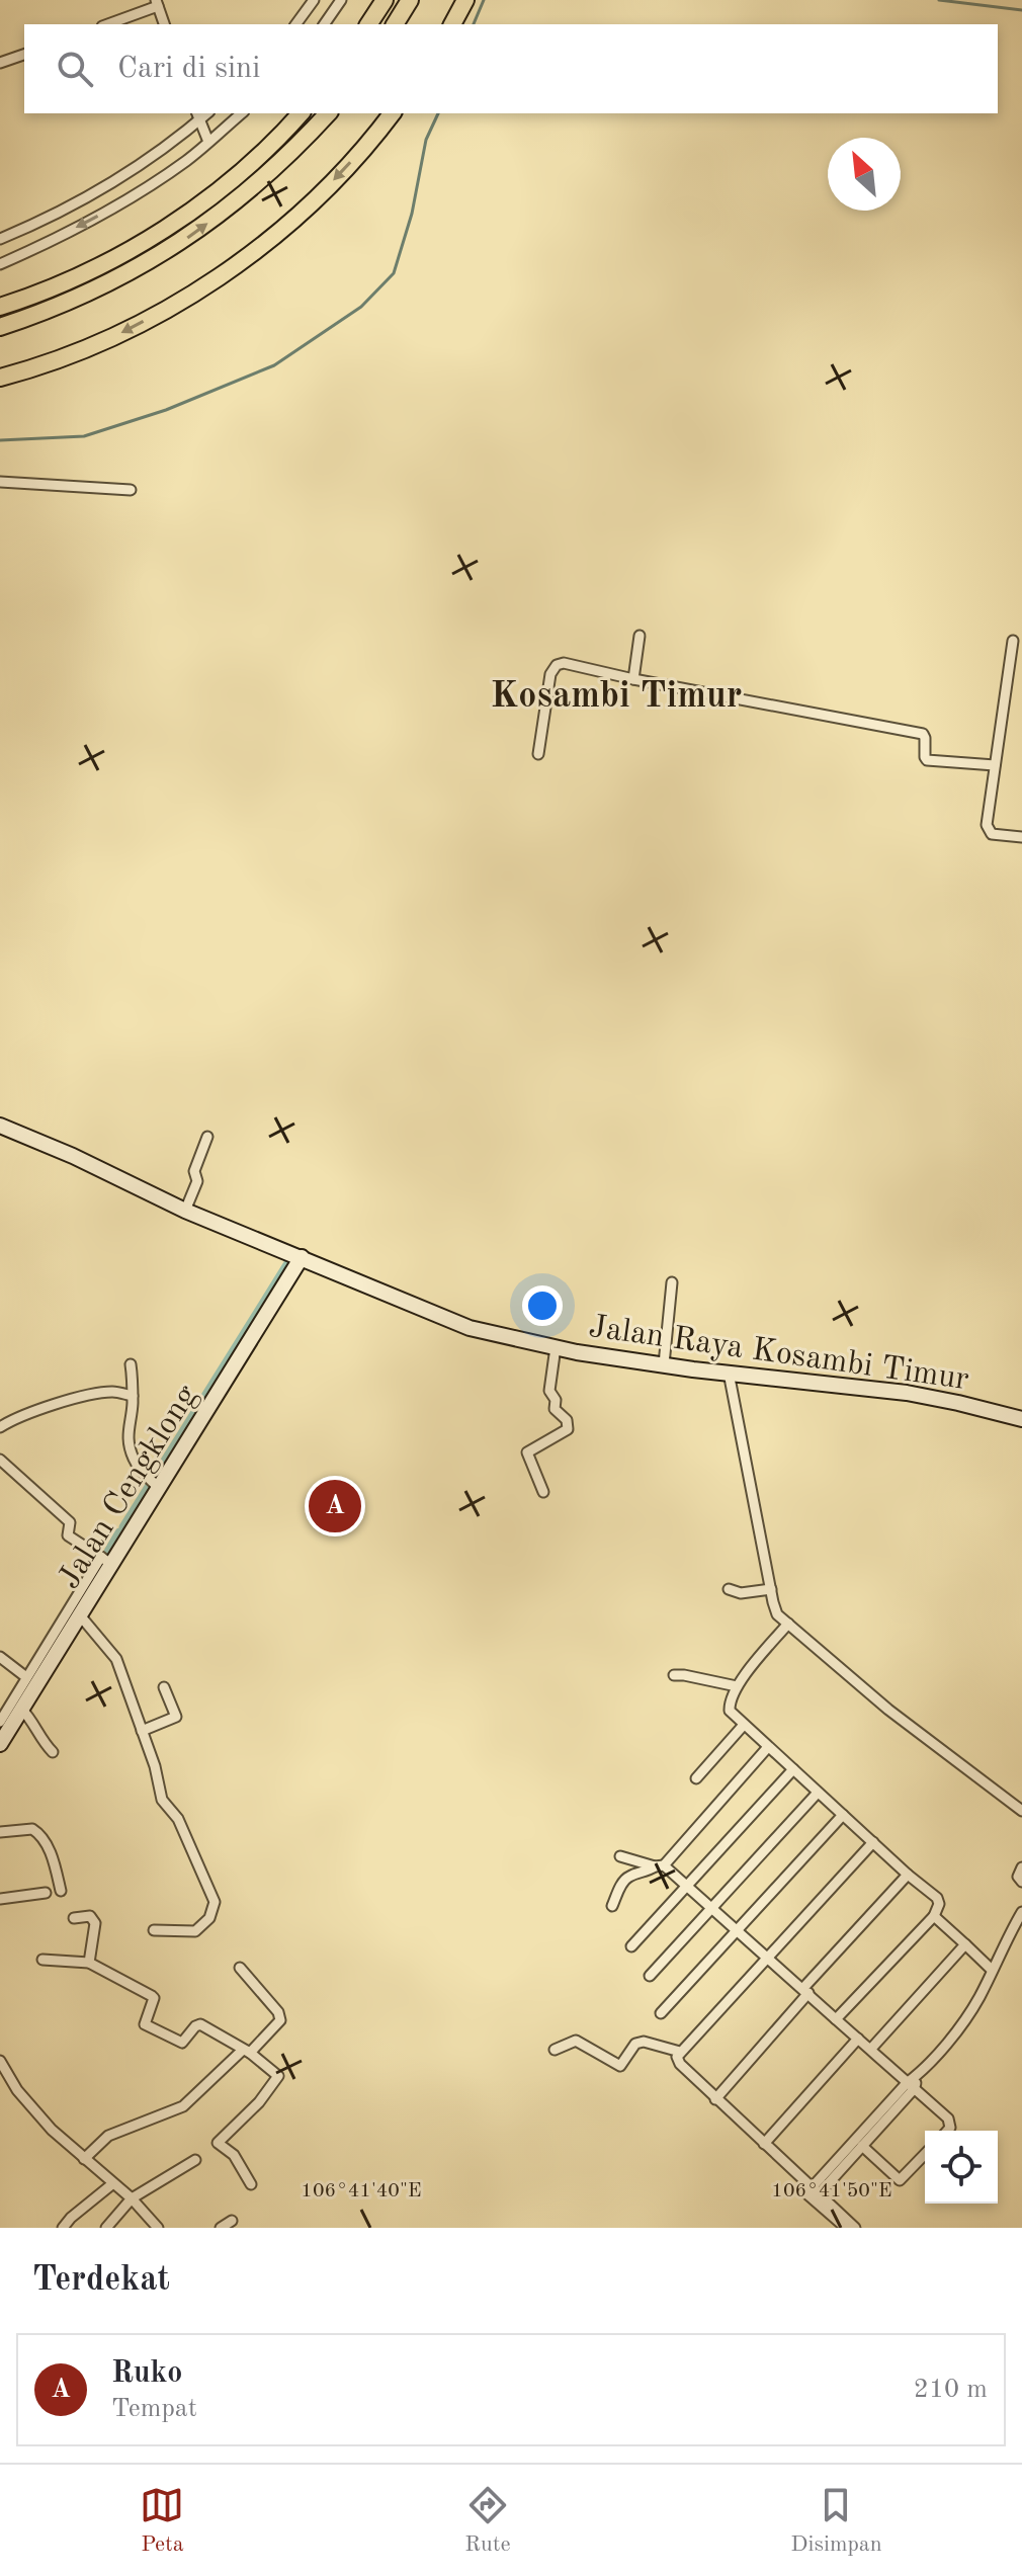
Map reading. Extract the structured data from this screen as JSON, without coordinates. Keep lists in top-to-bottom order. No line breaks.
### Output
{"streets":{"main road":["Jalan Raya Kosambi Timur","Jalan Cengklong"]},"crossings":[["Jalan Raya Kosambi Timur","Jalan Cengklong"]],"districts":["Kosambi Timur"],"north":"top left","page":{"search":"Cari di sini","pins":"A","heading":"Terdekat","list":[{"mark":"A","name":"Ruko","note":"Tempat","value":"210 m"}],"nav":["Peta","Rute","Disimpan"]},"coordinates":["106°41'40\"E","106°41'50\"E"]}
